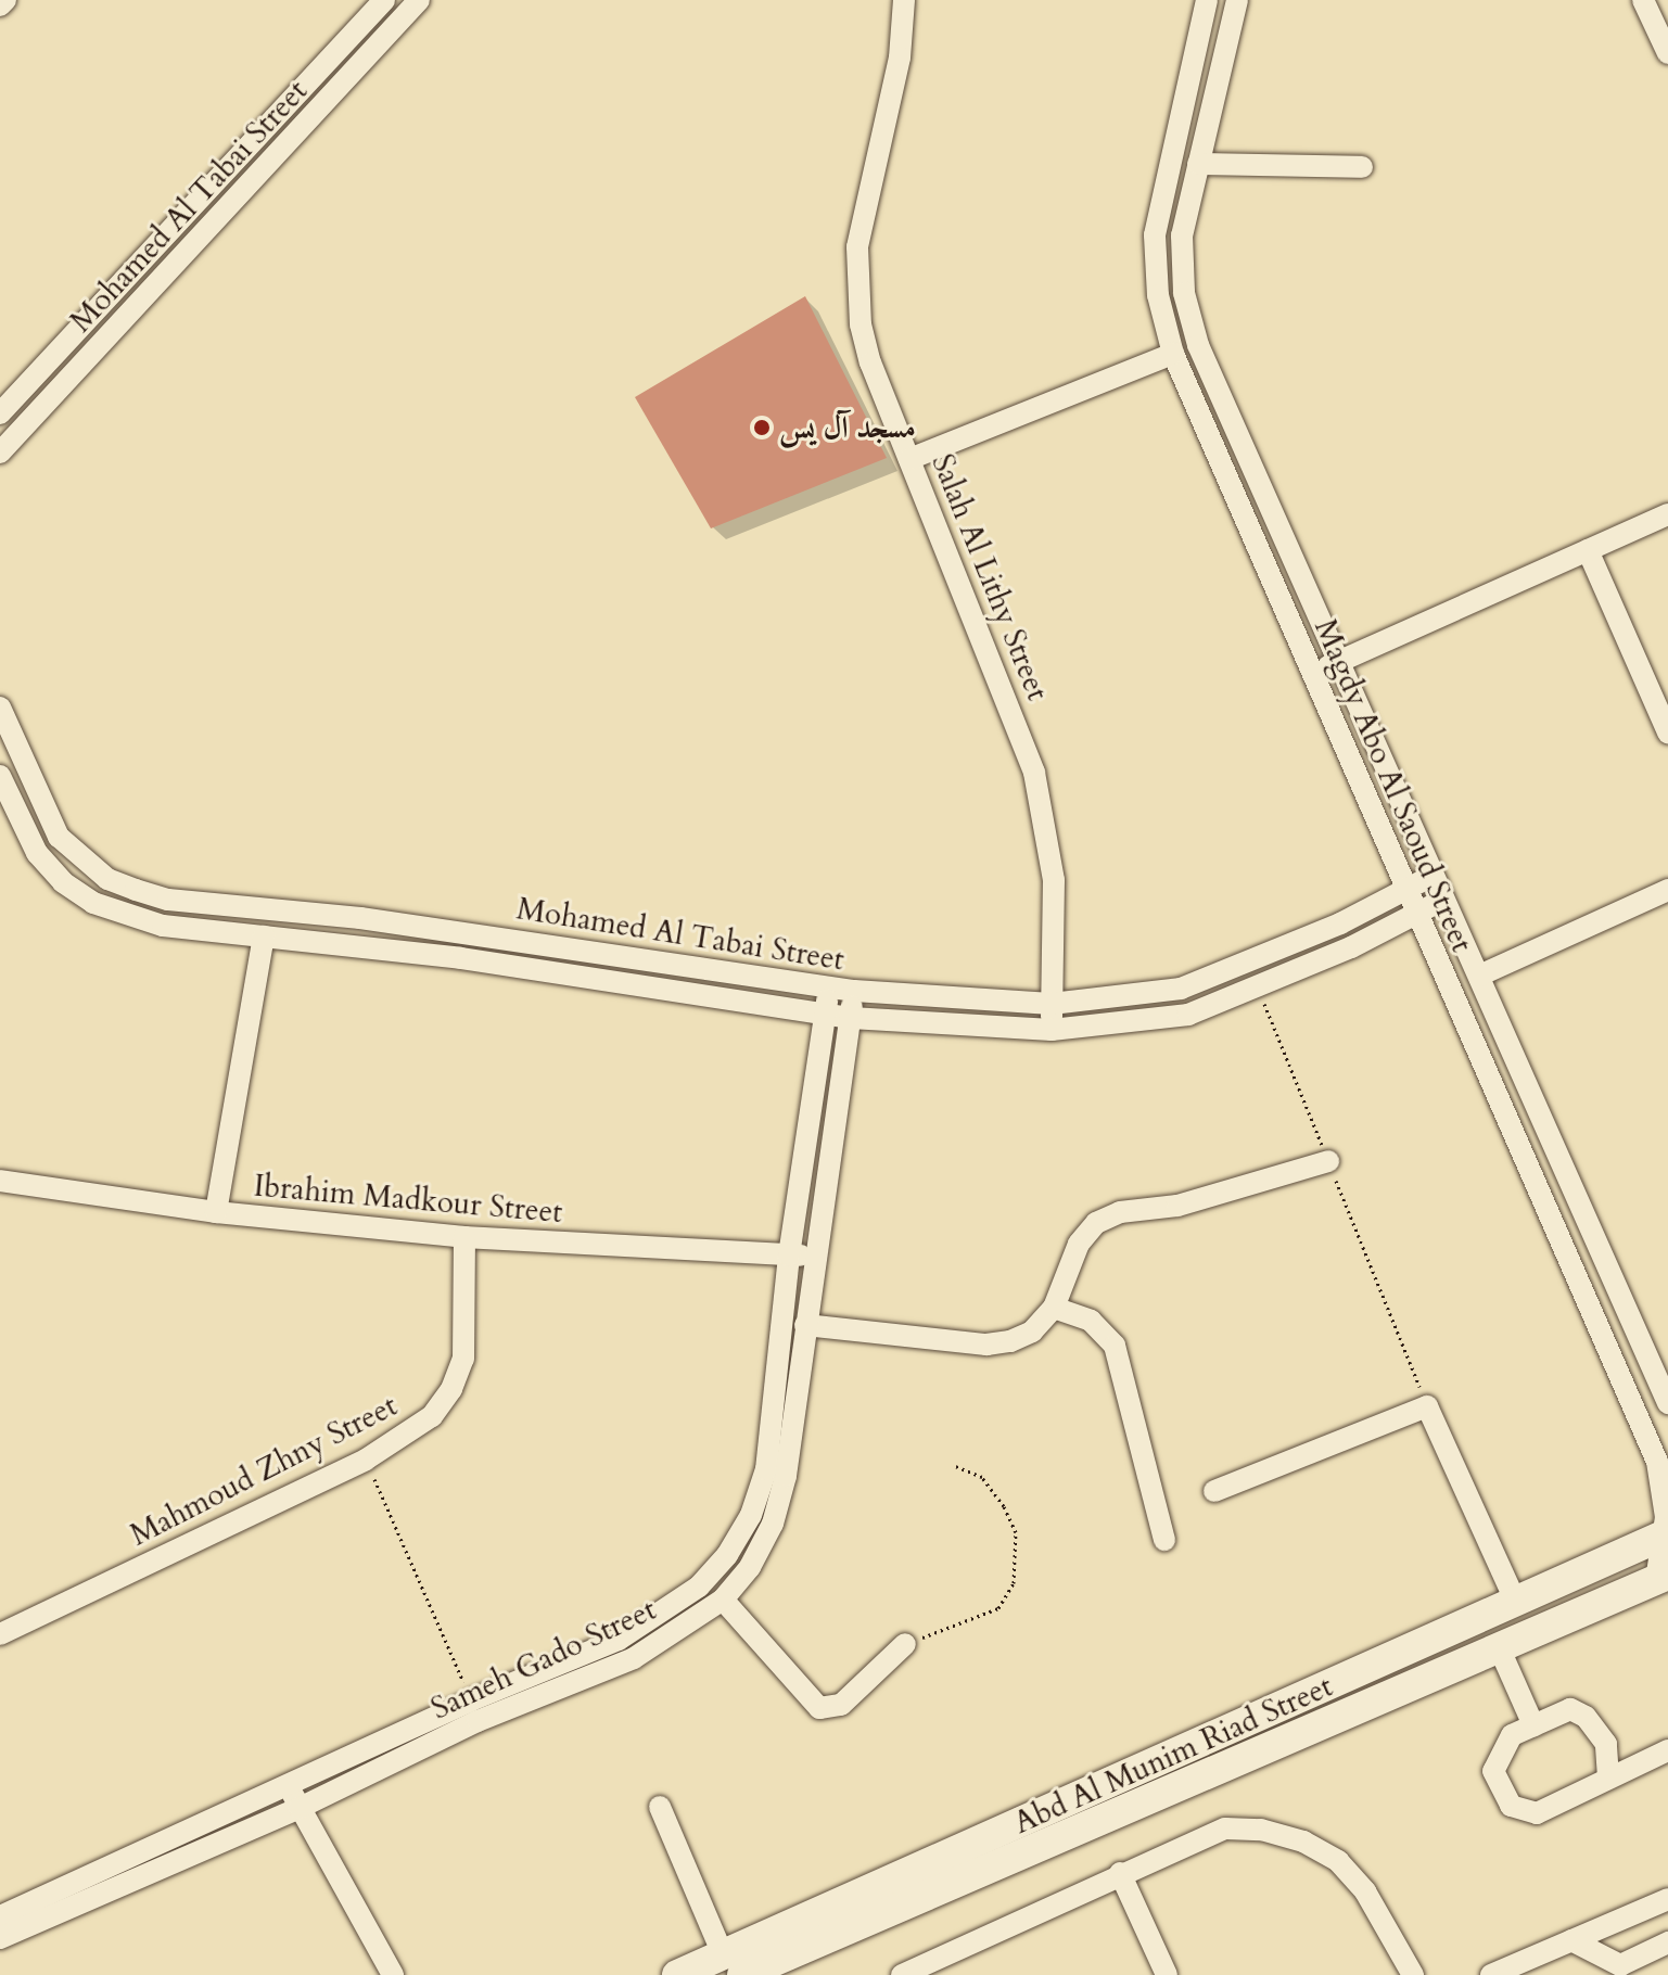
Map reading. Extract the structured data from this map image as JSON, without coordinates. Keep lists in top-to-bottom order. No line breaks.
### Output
{"streets":{"street":["Mohamed Al Tabai Street","Salah Al Lithy Street","Magdy Abo Al Saoud Street","Ibrahim Madkour Street","Mahmoud Zhny Street","Sameh Gado Street","Abd Al Munim Riad Street"]},"crossings":[["Mohamed Al Tabai Street","Salah Al Lithy Street"],["Mohamed Al Tabai Street","Magdy Abo Al Saoud Street"],["Mohamed Al Tabai Street","Sameh Gado Street"],["Magdy Abo Al Saoud Street","Abd Al Munim Riad Street"],["Ibrahim Madkour Street","Mahmoud Zhny Street"],["Ibrahim Madkour Street","Sameh Gado Street"]],"places":["مسجد آل يس"]}
